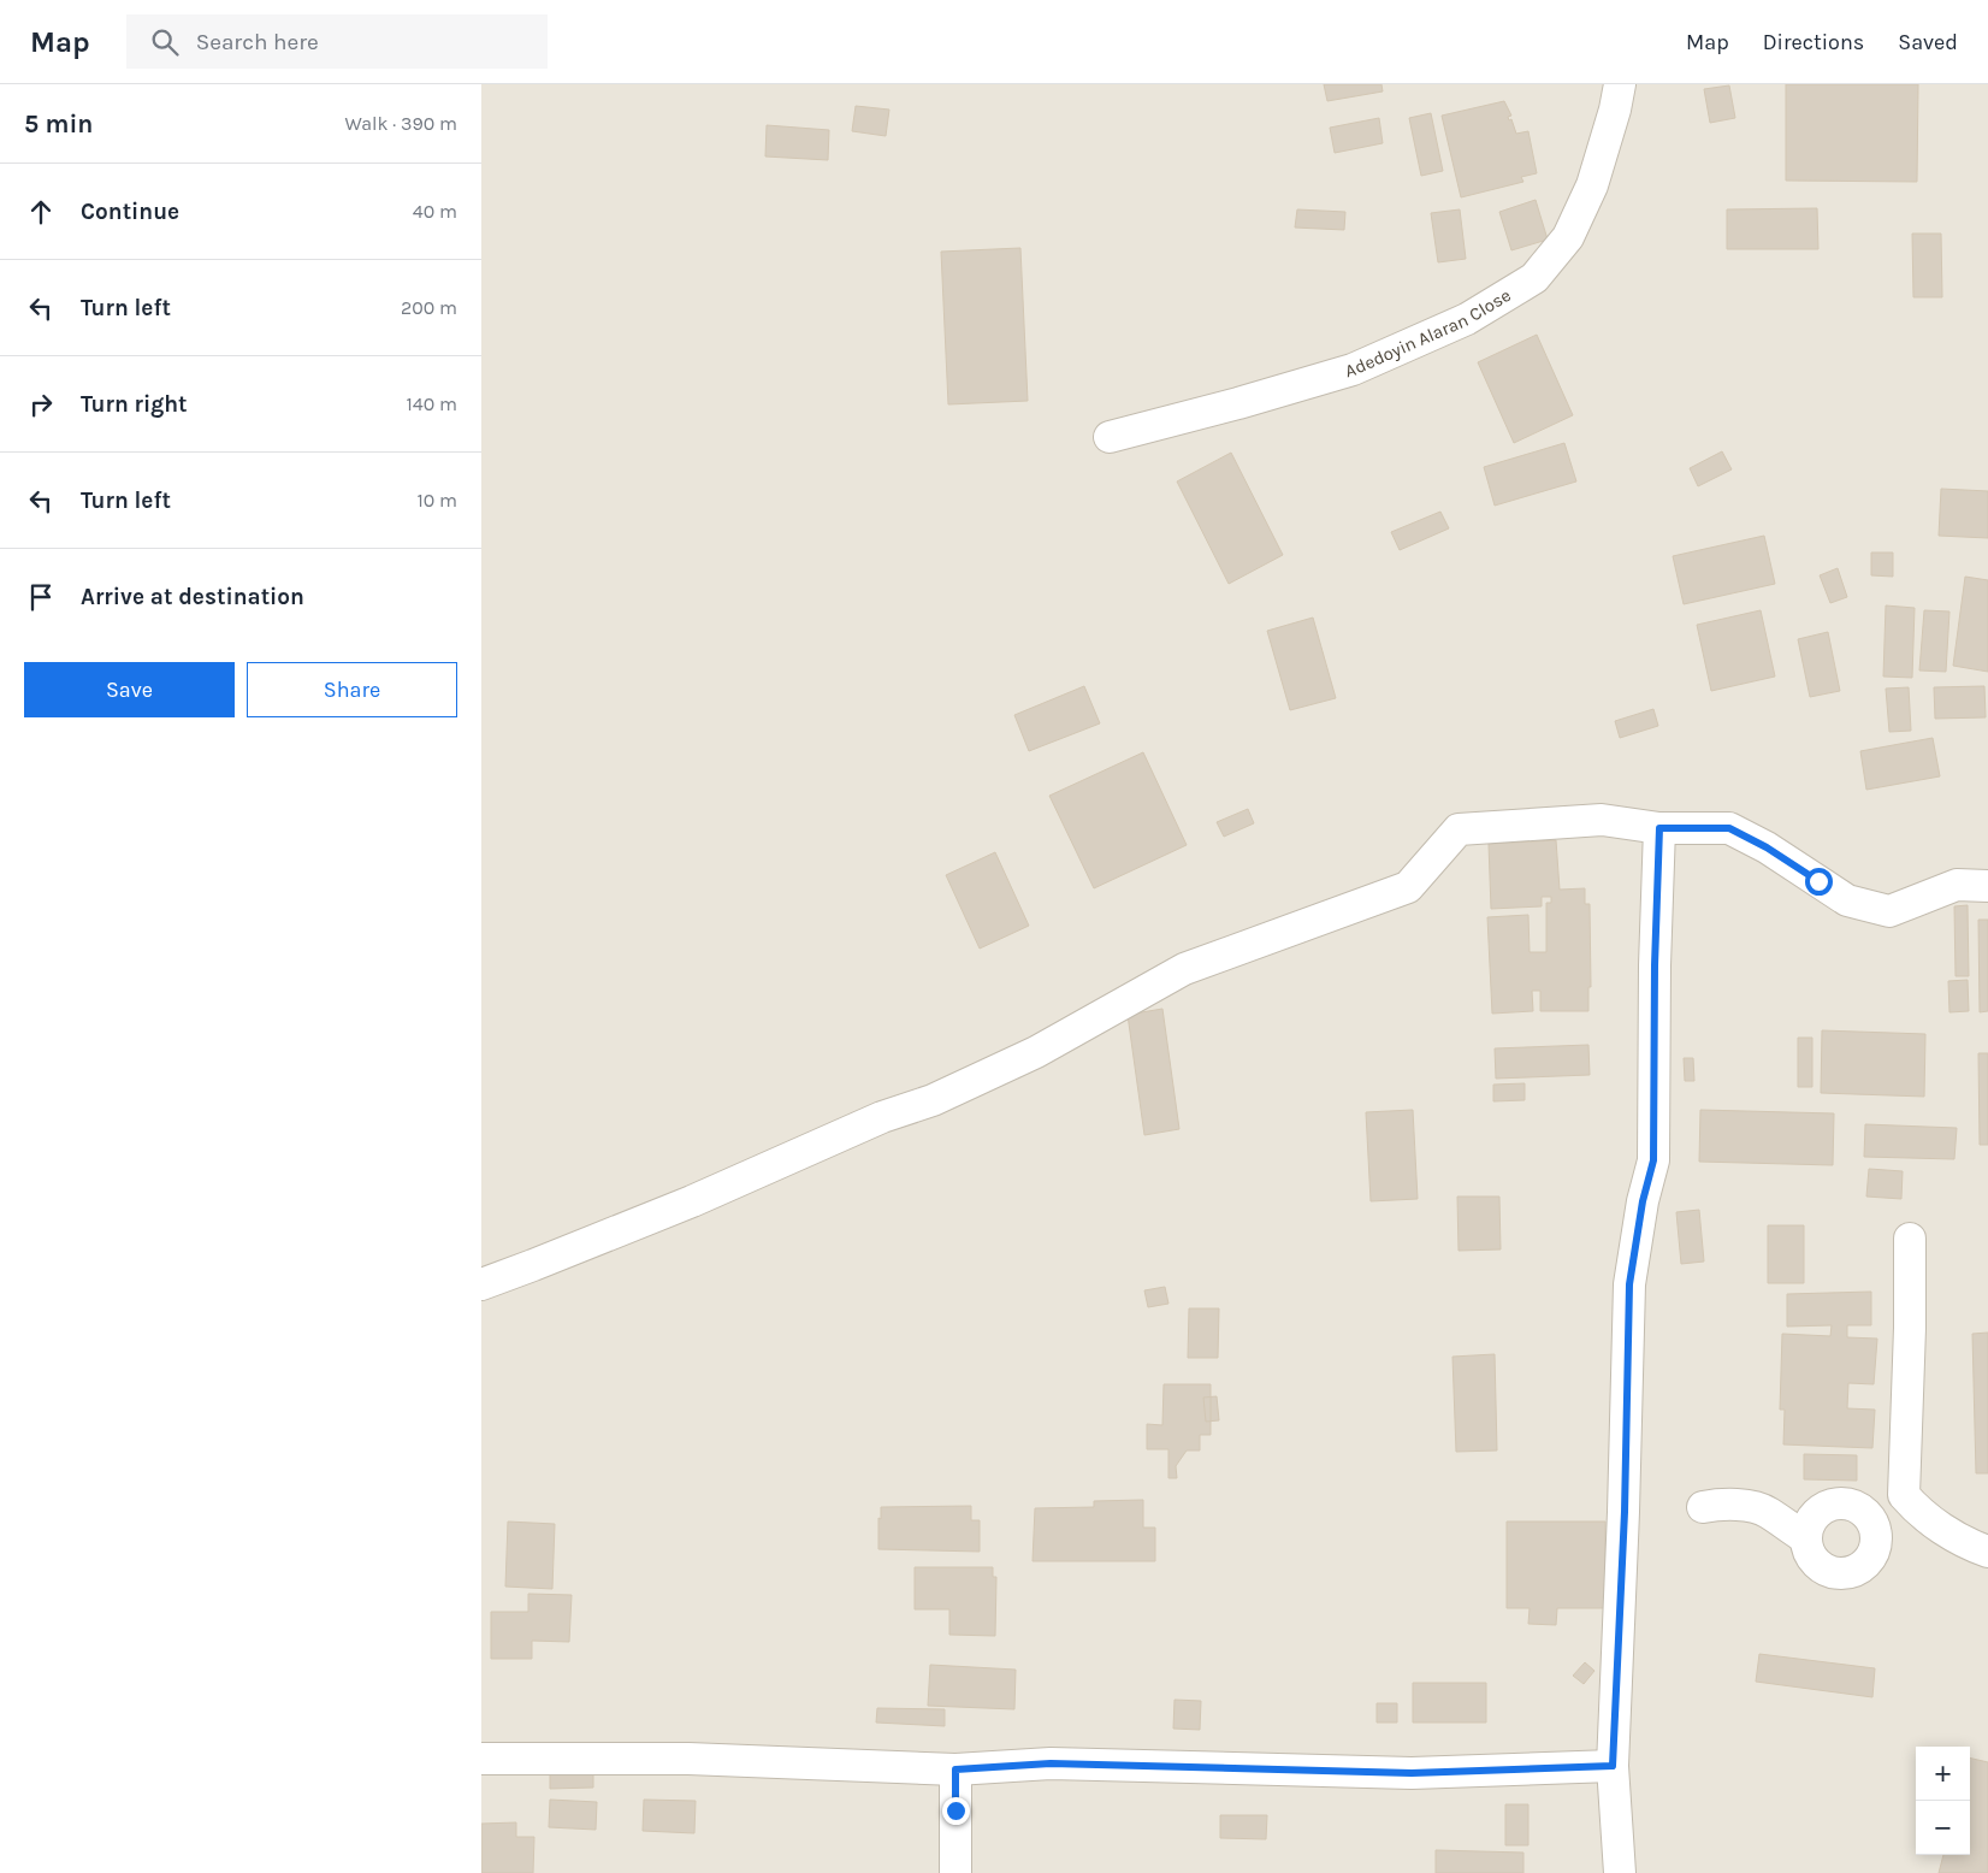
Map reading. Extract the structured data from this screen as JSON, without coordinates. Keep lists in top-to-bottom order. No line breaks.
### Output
{"streets":{"street":["Adedoyin Alaran Close"]},"page":{"header":"Map","search":"Search here","nav":["Map","Directions","Saved"],"heading":["5 min","Walk · 390 m"],"list":[["Continue","40 m"],["Turn left","200 m"],["Turn right","140 m"],["Turn left","10 m"],"Arrive at destination"],"buttons":["Save","Share"],"map_buttons":["+","−"]}}
